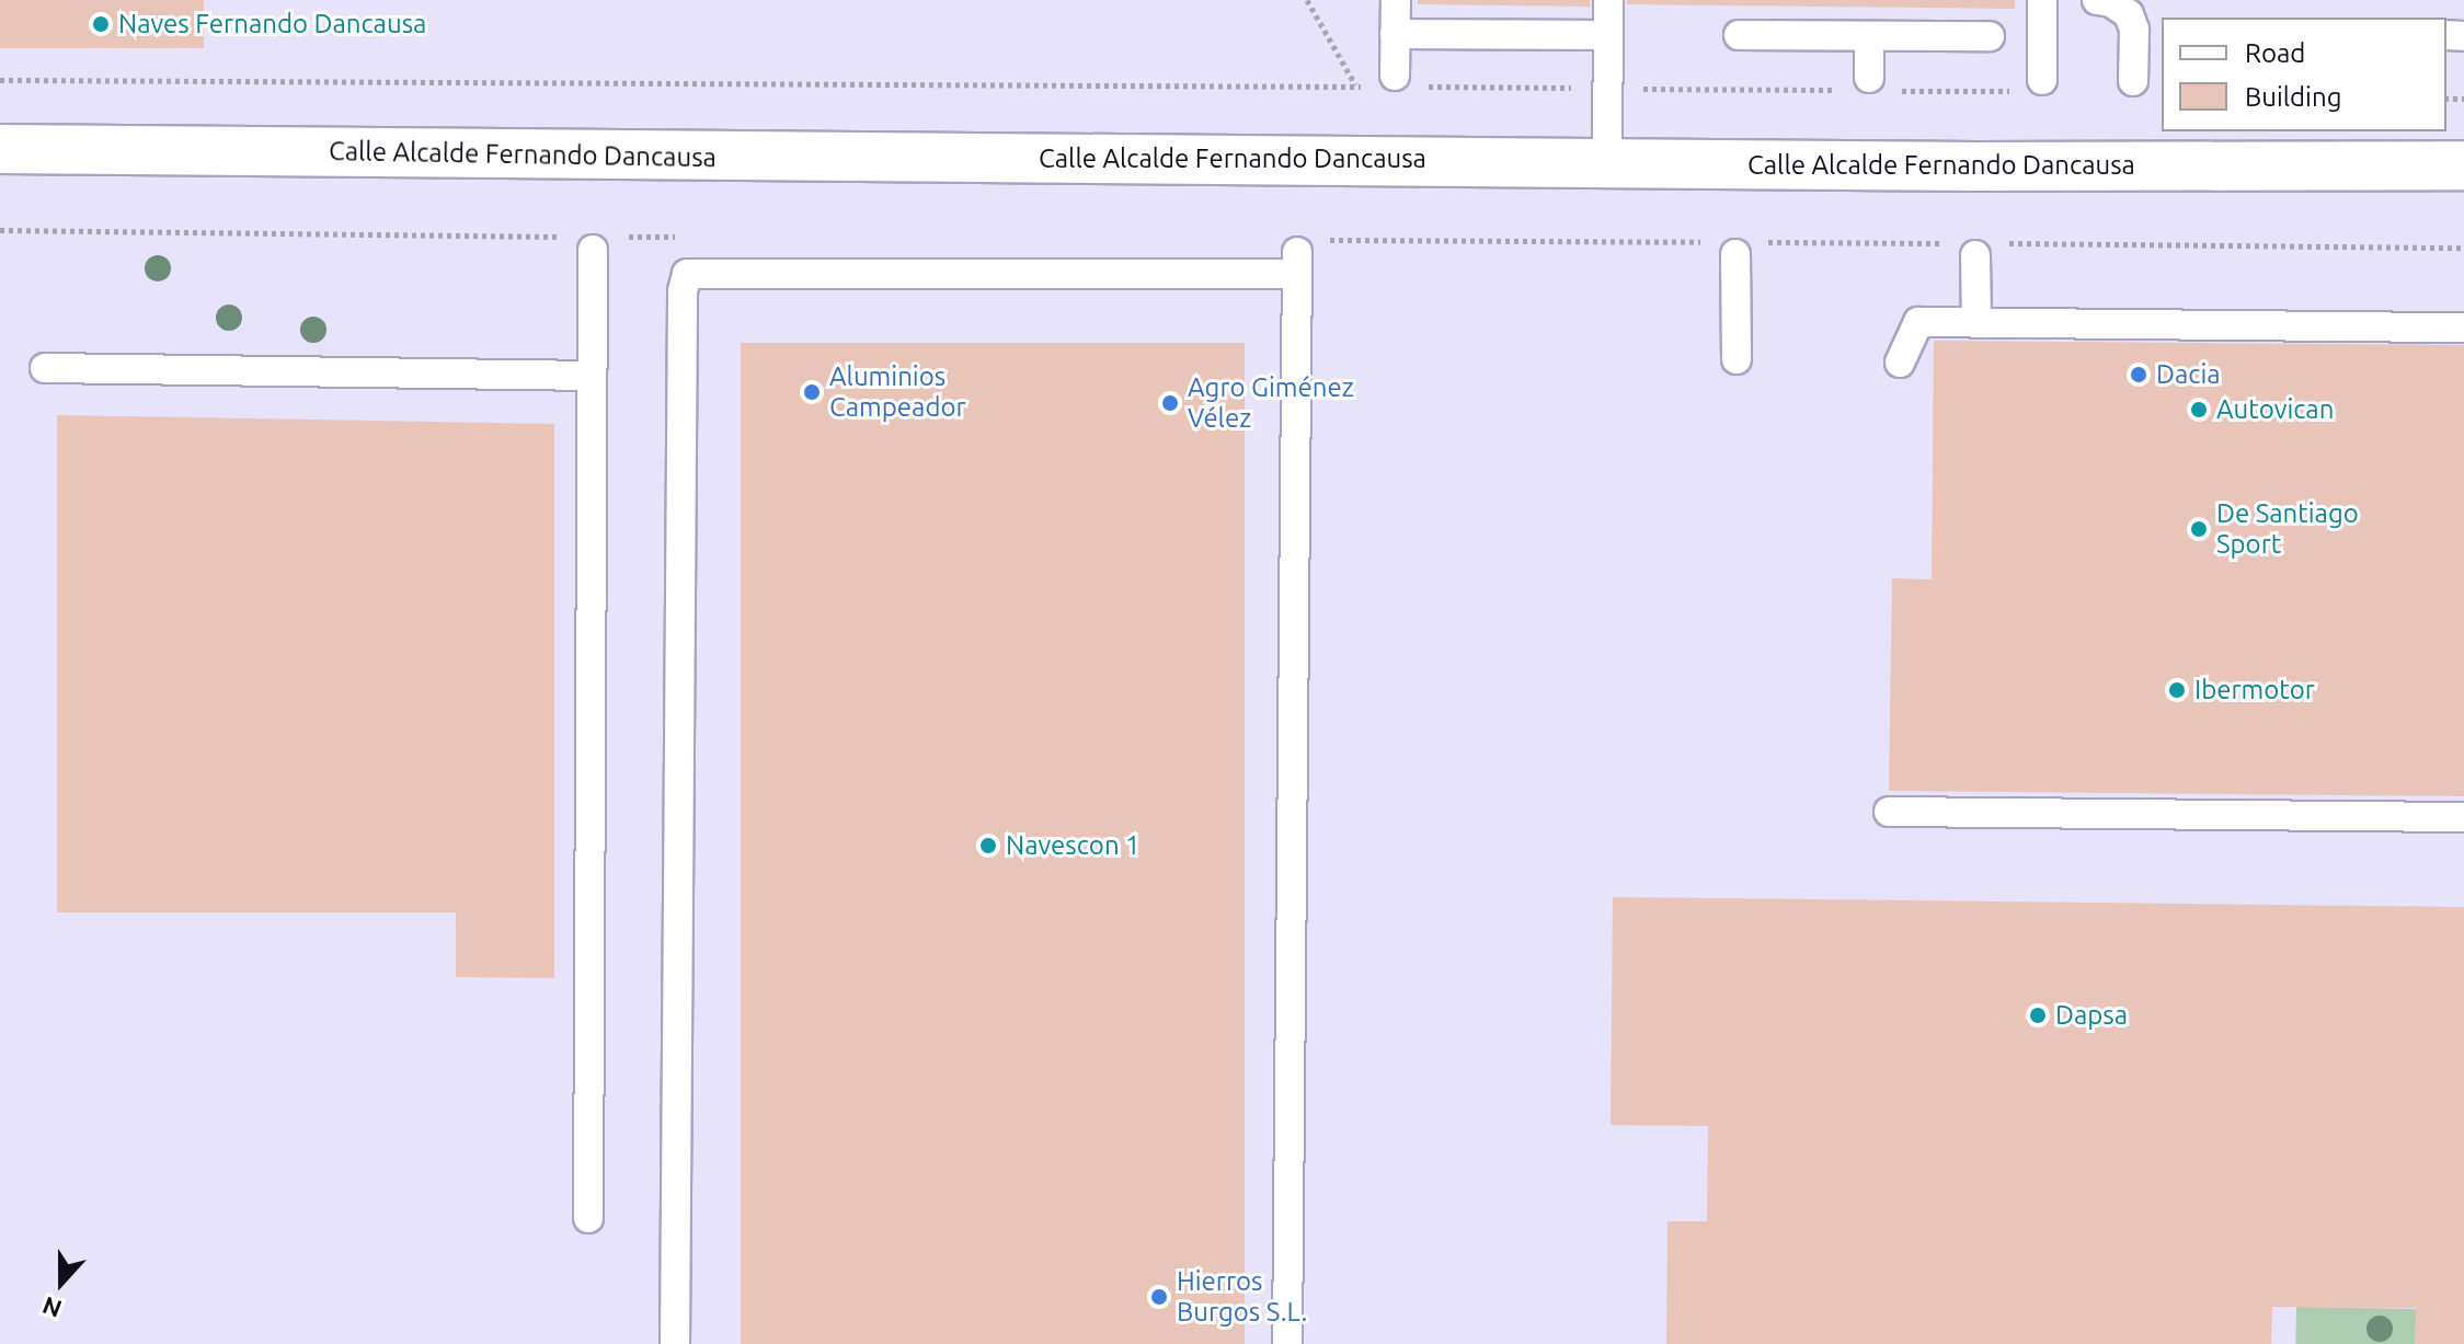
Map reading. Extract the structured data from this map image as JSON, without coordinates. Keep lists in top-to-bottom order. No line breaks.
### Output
{"streets":{"street":["Calle Alcalde Fernando Dancausa"]},"places":["Naves Fernando Dancausa","Dacia","Aluminios Campeador","Agro Giménez Vélez","Autovican","De Santiago Sport","Ibermotor","Navescon 1","Dapsa","Hierros Burgos S.L."],"legend":["Road","Building"],"north":"bottom"}
